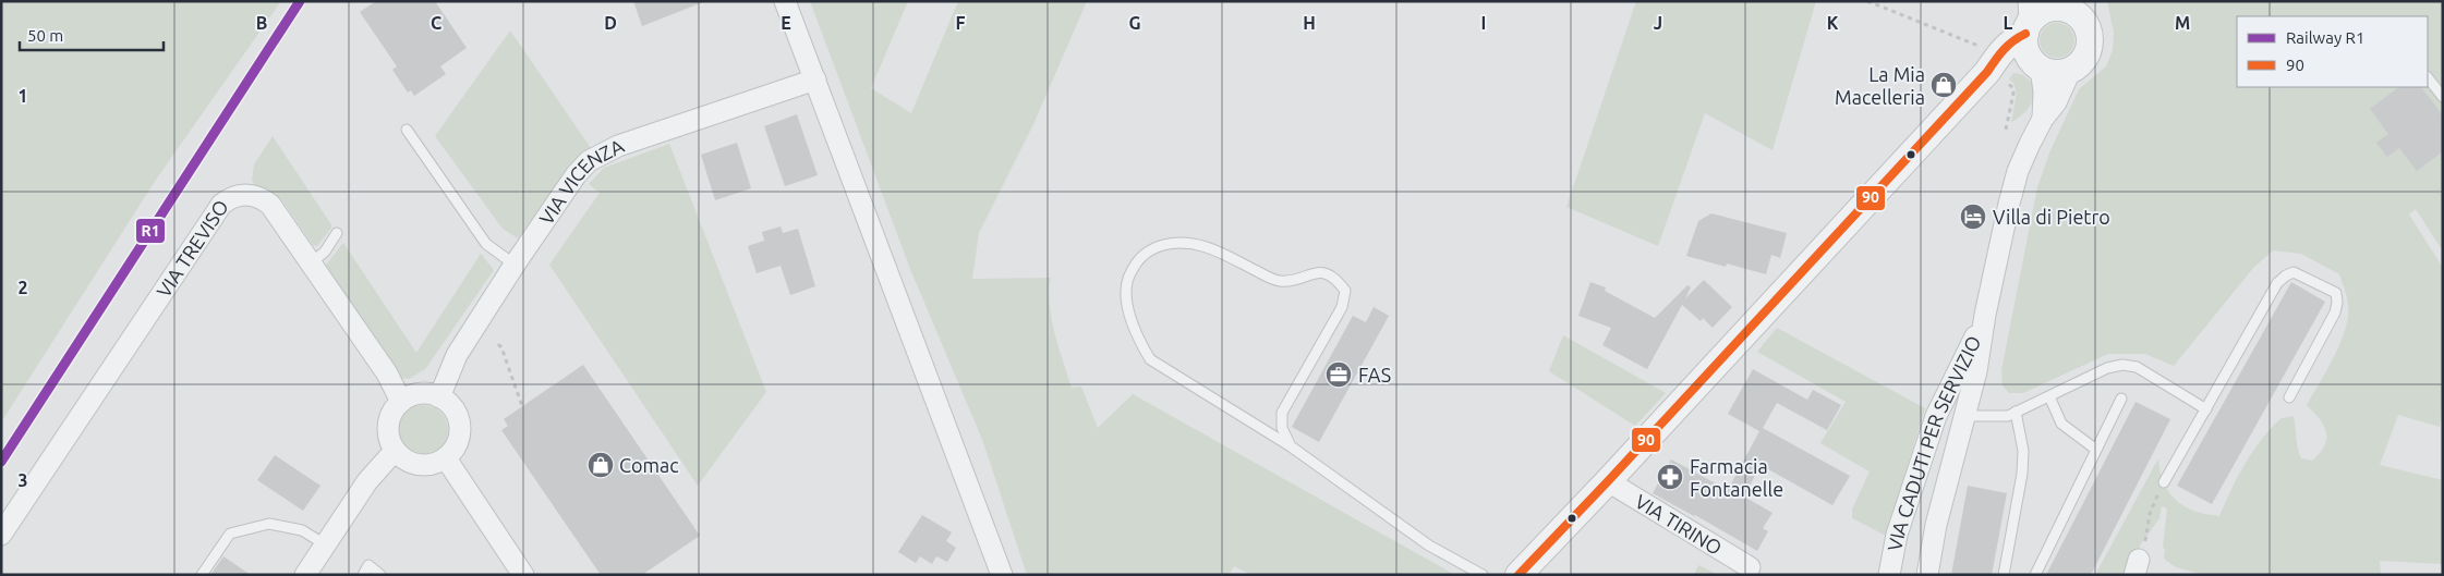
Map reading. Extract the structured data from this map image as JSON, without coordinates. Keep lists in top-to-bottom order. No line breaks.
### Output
{"streets":{"street":["VIA VICENZA","VIA TREVISO","VIA CADUTI PER SERVIZIO","VIA TIRINO"]},"crossings":[["VIA VICENZA","VIA TREVISO"]],"places":{"shop":["La Mia Macelleria","Comac"],"hotel":["Villa di Pietro"],"office":["FAS"],"pharmacy":["Farmacia Fontanelle"]},"lines":["rail line R1","transit line 90"],"legend":["Railway R1","90"],"scale_bar":"50 m","grid":{"columns":["B","C","D","E","F","G","H","I","J","K","L","M"],"rows":["1","2","3"]}}
